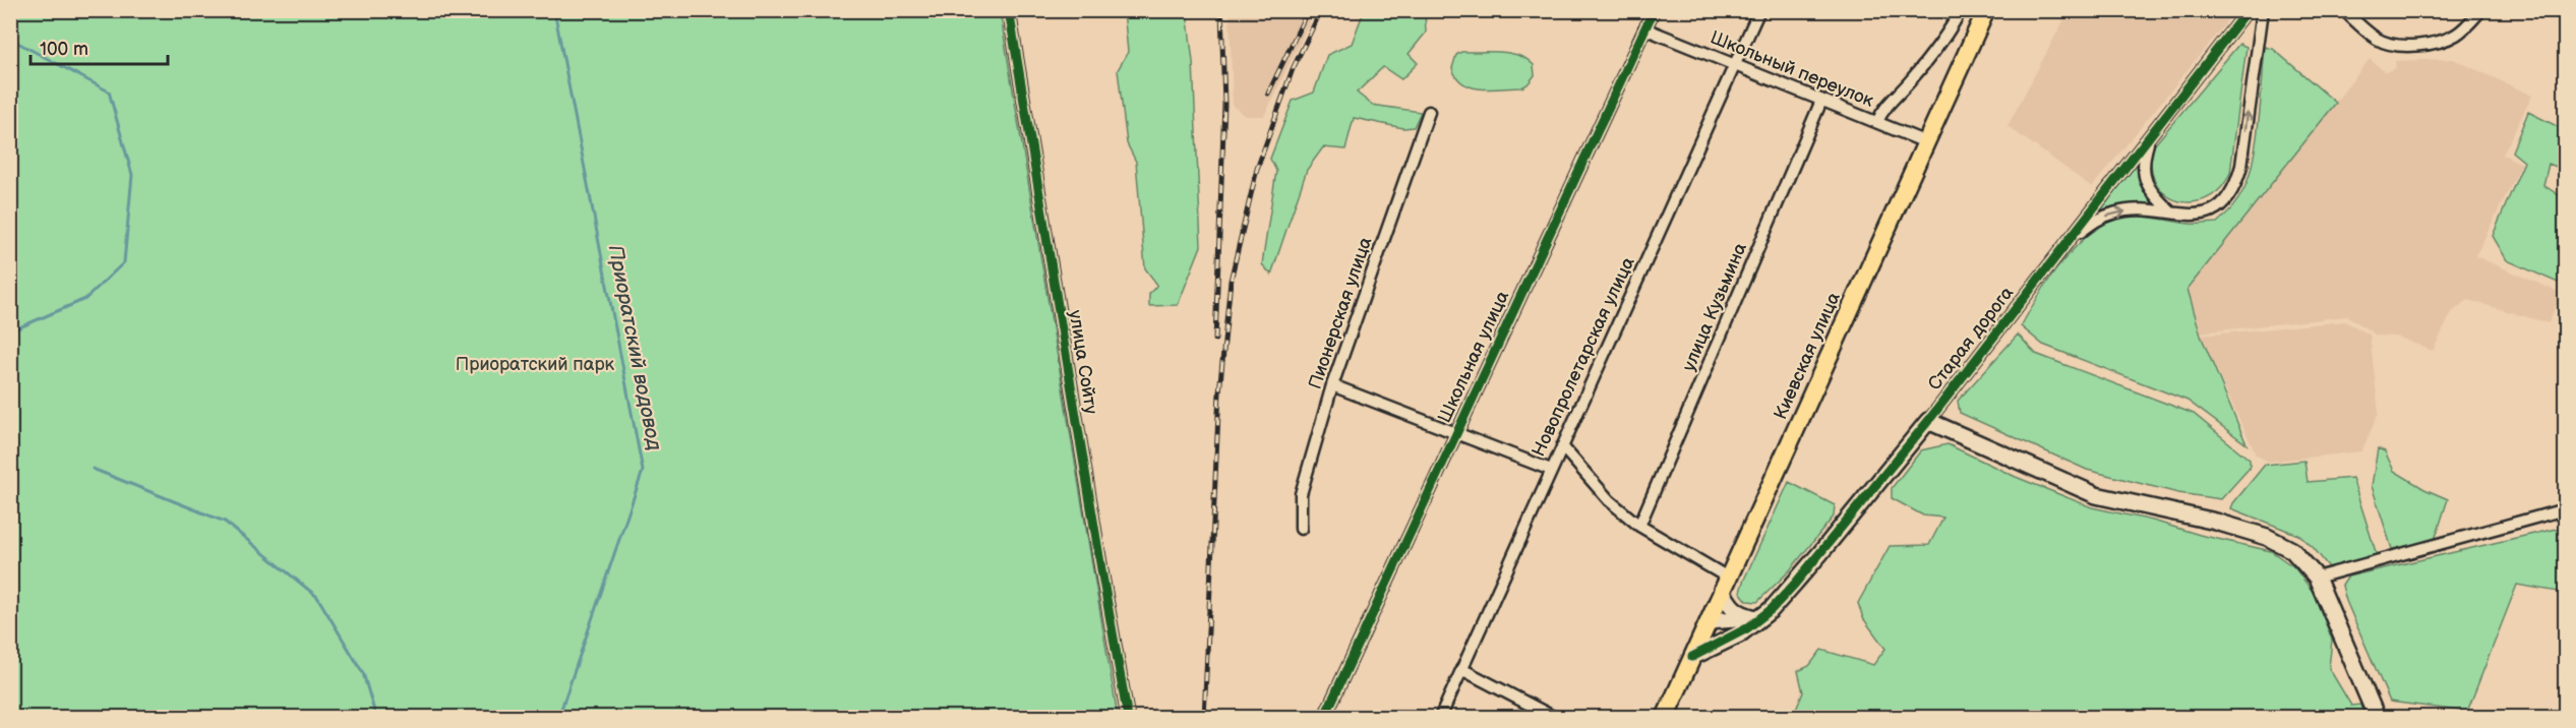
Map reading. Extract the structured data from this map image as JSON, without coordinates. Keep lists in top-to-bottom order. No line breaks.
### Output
{"streets":{"main road":["Киевская улица"],"street":["Школьный переулок","улица Кузьмина","Пионерская улица","Старая дорога","Школьная улица","Новопролетарская улица","улица Сойту"]},"crossings":[["Школьный переулок","улица Кузьмина"],["Школьный переулок","Киевская улица"],["Школьный переулок","Школьная улица"],["Школьный переулок","Новопролетарская улица"],["Старая дорога","Киевская улица"]],"water":["Приоратский водовод"],"parks":["Приоратский парк"],"scale_bar":"100 m"}
